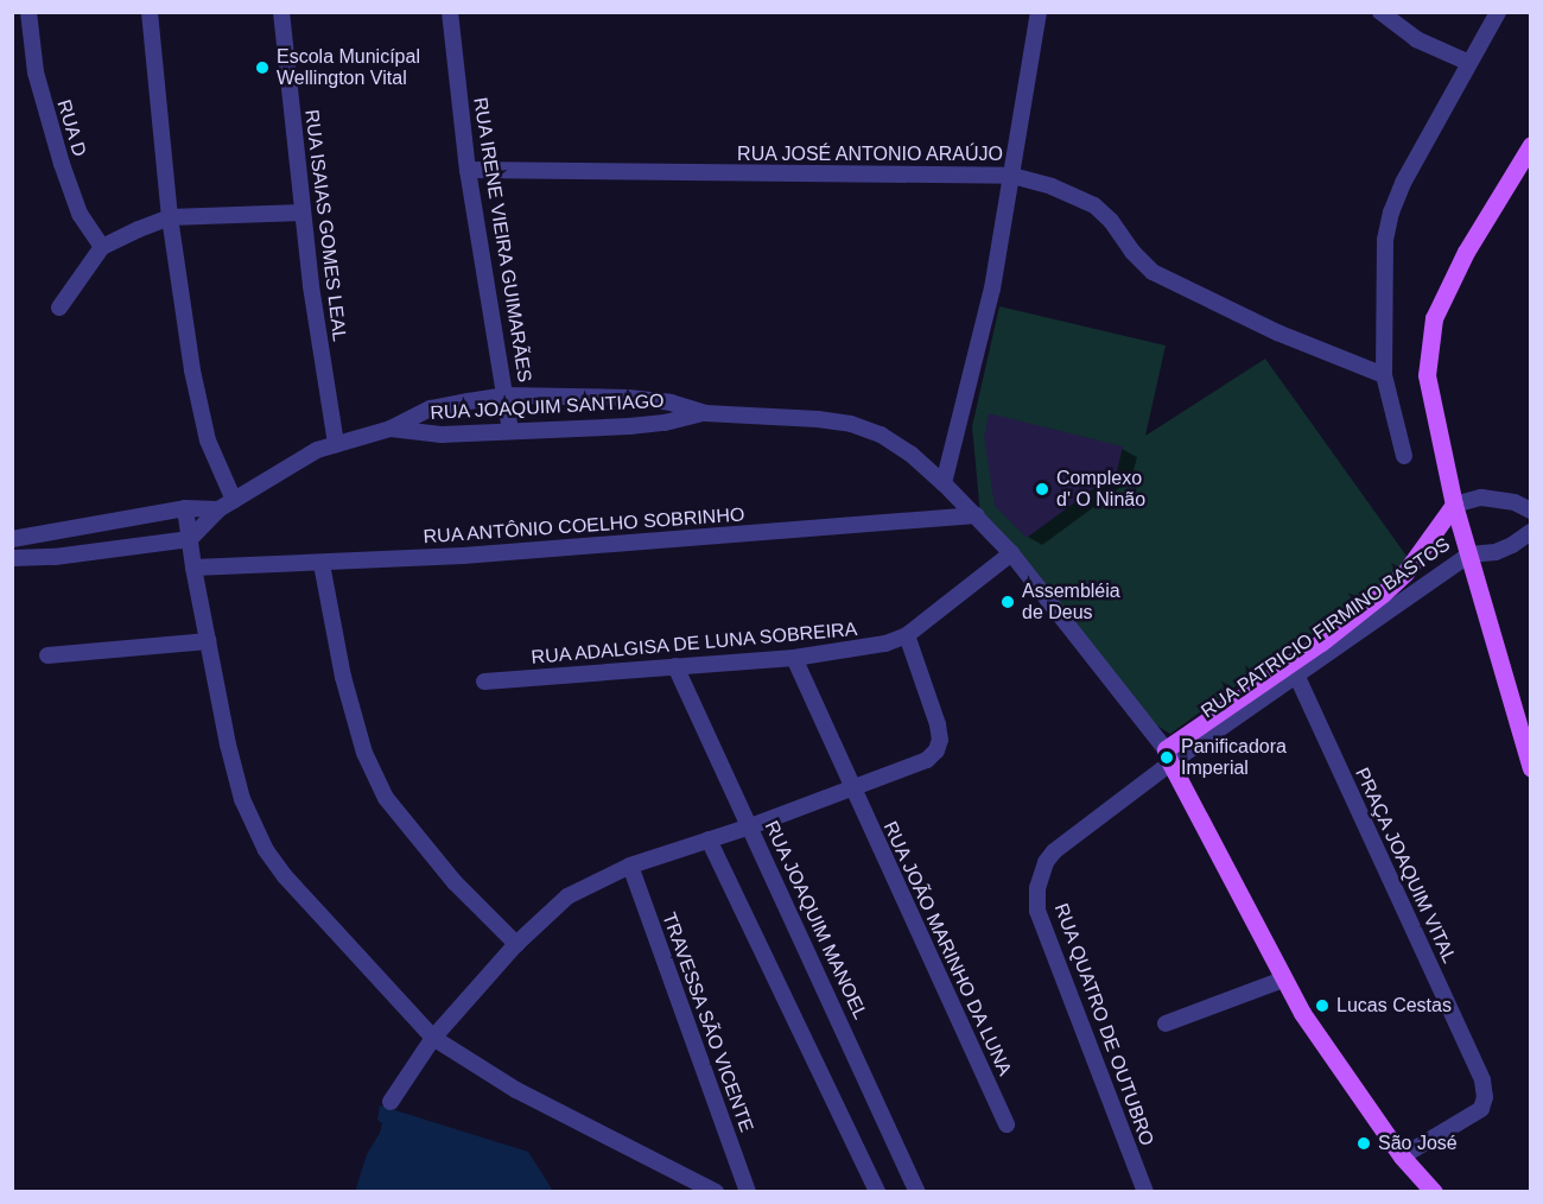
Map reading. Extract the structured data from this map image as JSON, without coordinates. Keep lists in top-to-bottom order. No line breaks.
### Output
{"streets":{"main road":["RUA PATRICIO FIRMINO BASTOS"],"street":["RUA D","RUA JOSÉ ANTONIO ARAÚJO","RUA ISAIAS GOMES LEAL","RUA IRENE VIEIRA GUIMARÃES","RUA JOAQUIM SANTIAGO","RUA ANTÔNIO COELHO SOBRINHO","RUA ADALGISA DE LUNA SOBREIRA","PRAÇA JOAQUIM VITAL","RUA JOAQUIM MANOEL","RUA JOÃO MARINHO DA LUNA","TRAVESSA SÃO VICENTE","RUA QUATRO DE OUTUBRO"]},"crossings":[["RUA JOSÉ ANTONIO ARAÚJO","RUA IRENE VIEIRA GUIMARÃES"],["RUA ISAIAS GOMES LEAL","RUA JOAQUIM SANTIAGO"],["RUA IRENE VIEIRA GUIMARÃES","RUA JOAQUIM SANTIAGO"],["RUA JOAQUIM SANTIAGO","RUA ANTÔNIO COELHO SOBRINHO"],["RUA JOAQUIM SANTIAGO","RUA PATRICIO FIRMINO BASTOS"],["RUA JOAQUIM SANTIAGO","RUA QUATRO DE OUTUBRO"],["RUA PATRICIO FIRMINO BASTOS","PRAÇA JOAQUIM VITAL"],["RUA PATRICIO FIRMINO BASTOS","RUA QUATRO DE OUTUBRO"],["RUA ADALGISA DE LUNA SOBREIRA","RUA JOAQUIM MANOEL"],["RUA ADALGISA DE LUNA SOBREIRA","RUA JOÃO MARINHO DA LUNA"]],"places":["Escola Municípal Wellington Vital","Complexo d' O Ninão","Assembléia de Deus","Panificadora Imperial","Lucas Cestas","São José"]}
